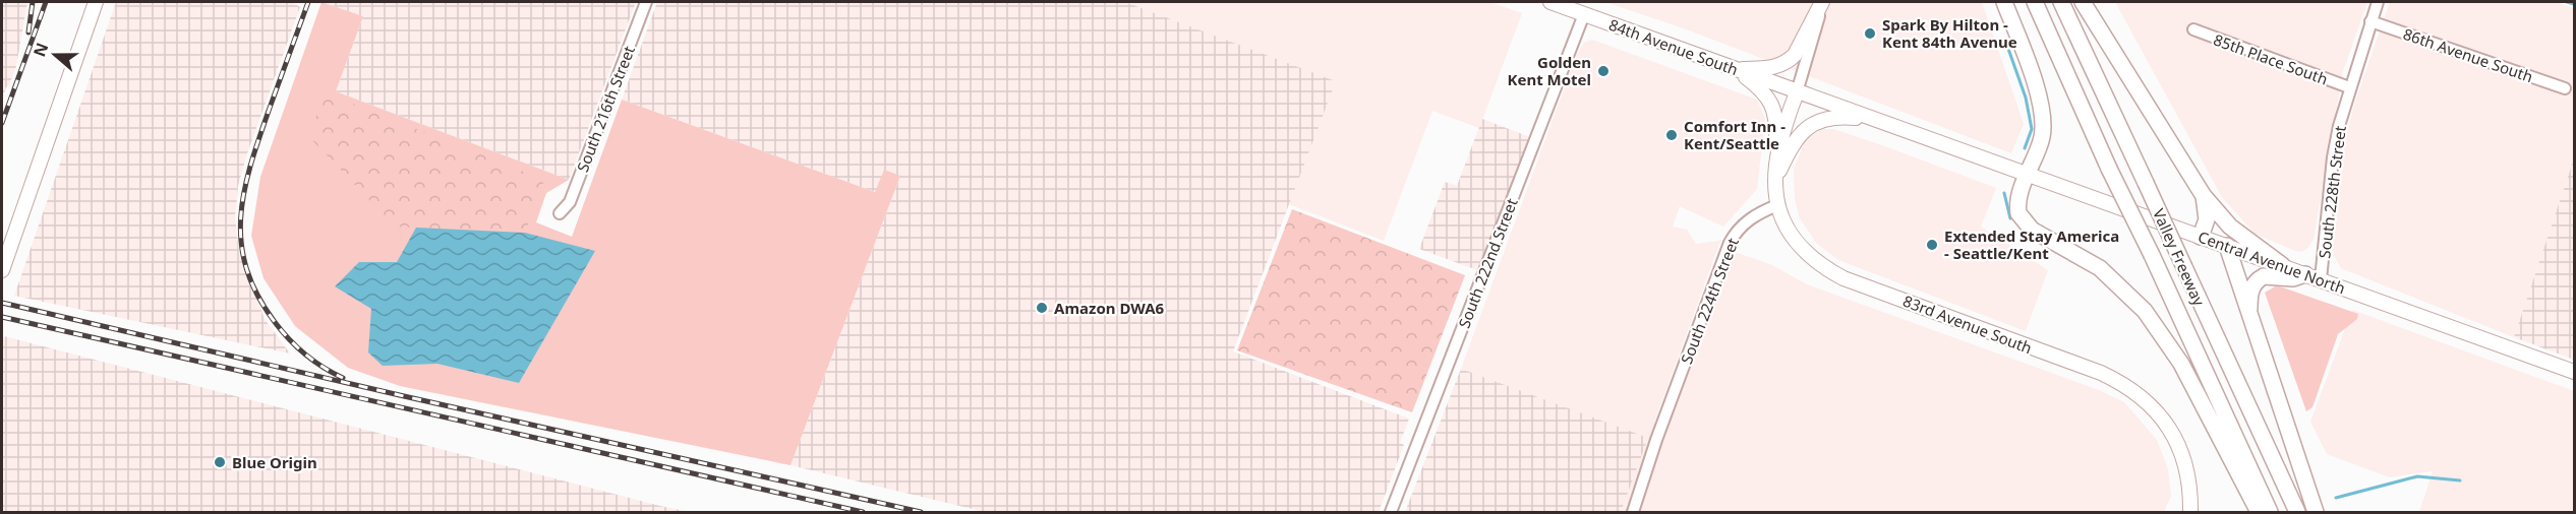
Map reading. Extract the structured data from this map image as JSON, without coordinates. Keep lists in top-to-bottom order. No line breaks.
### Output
{"streets":{"highway":["Valley Freeway"],"main road":["84th Avenue South","Central Avenue North","83rd Avenue South"],"street":["86th Avenue South","85th Place South","South 216th Street","South 228th Street","South 222nd Street","South 224th Street"]},"crossings":[["84th Avenue South","Central Avenue North"],["84th Avenue South","South 222nd Street"],["86th Avenue South","South 228th Street"],["85th Place South","South 228th Street"],["South 228th Street","Central Avenue North"],["South 224th Street","83rd Avenue South"]],"places":["Spark By Hilton - Kent 84th Avenue","Golden Kent Motel","Comfort Inn - Kent/Seattle","Extended Stay America - Seattle/Kent","Amazon DWA6","Blue Origin"],"north":"left"}
